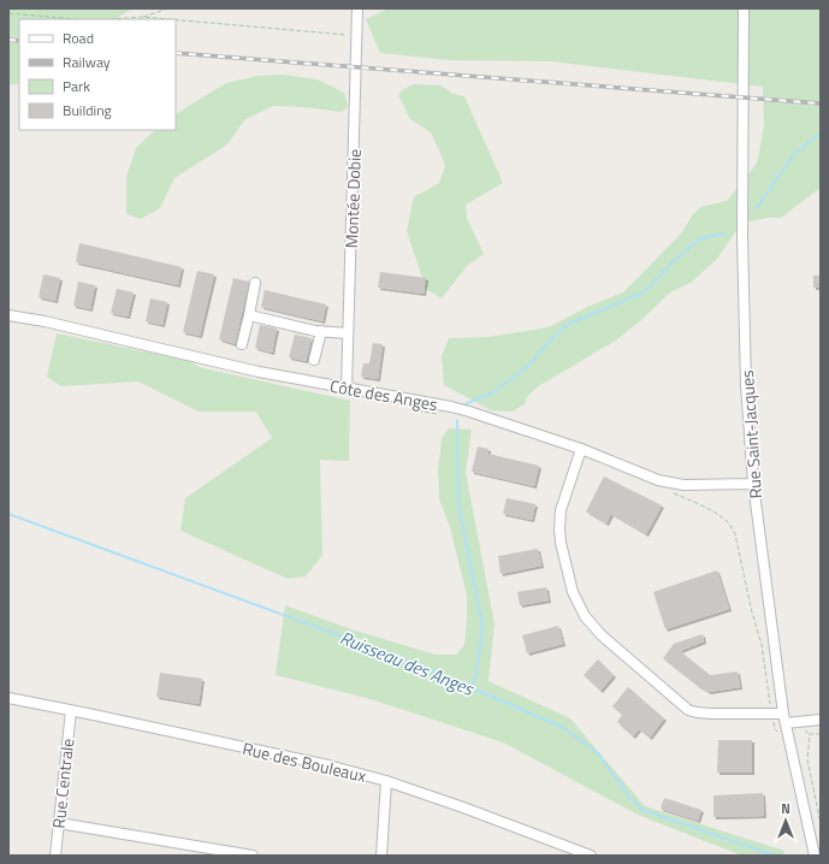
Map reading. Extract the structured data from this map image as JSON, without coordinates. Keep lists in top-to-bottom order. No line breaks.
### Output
{"streets":{"street":["Montée Dobie","Côte des Anges","Rue Saint-Jacques","Rue des Bouleaux","Rue Centrale"]},"crossings":[["Montée Dobie","Côte des Anges"],["Côte des Anges","Rue Saint-Jacques"],["Rue des Bouleaux","Rue Centrale"]],"water":["Ruisseau des Anges"],"legend":["Road","Railway","Park","Building"],"north":"top"}
